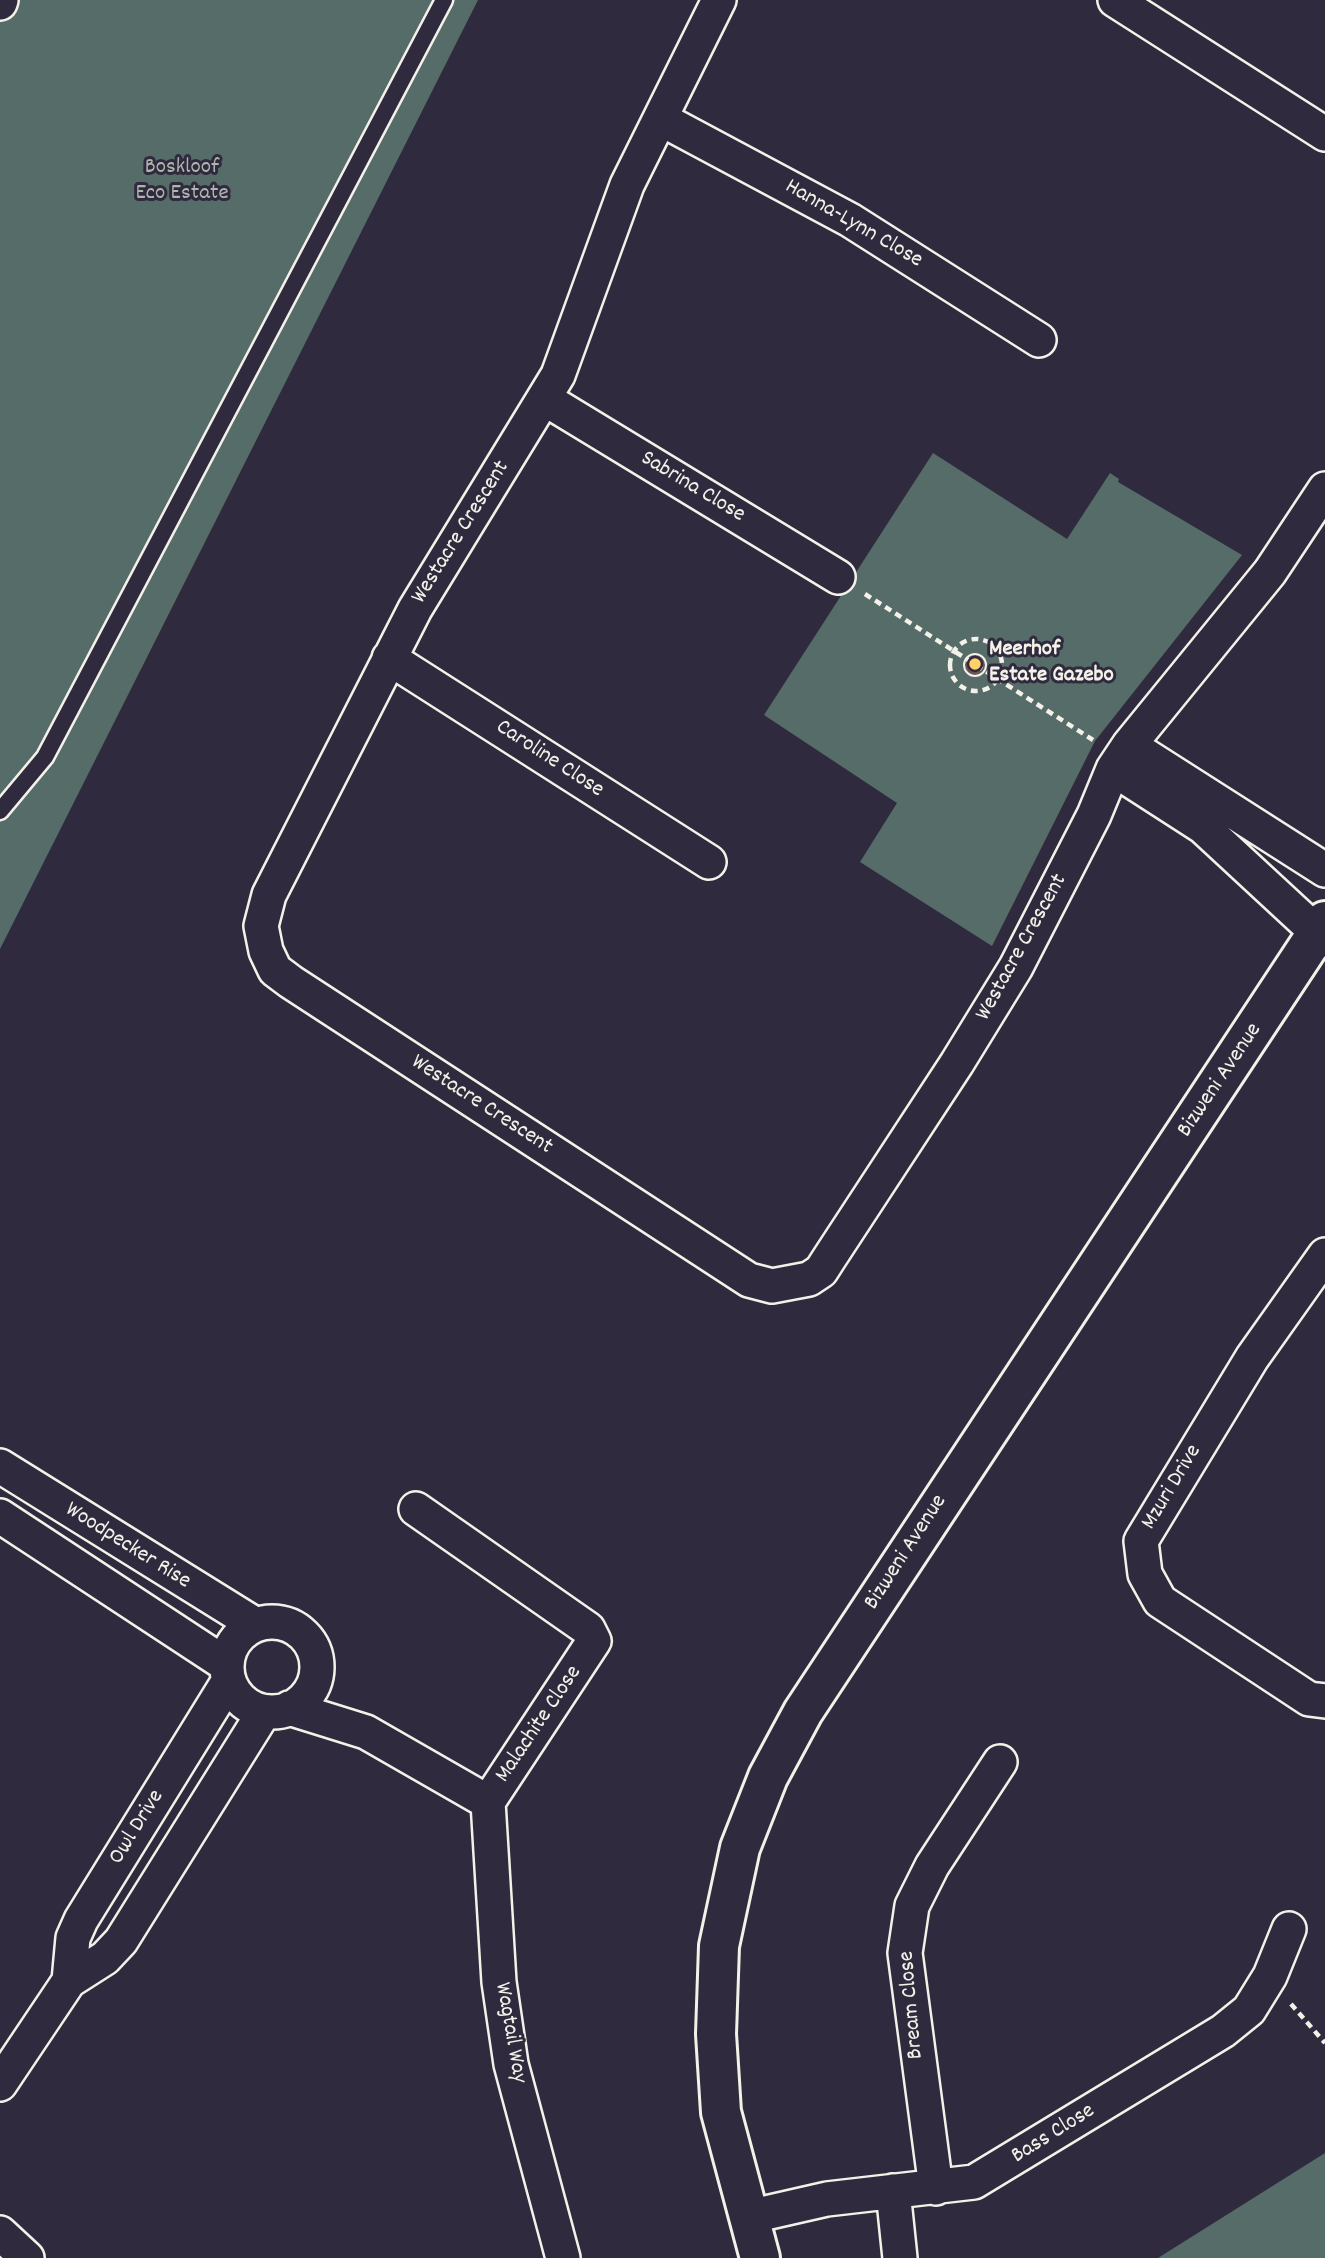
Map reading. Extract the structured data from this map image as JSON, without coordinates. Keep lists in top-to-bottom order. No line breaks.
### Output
{"streets":{"street":["Hanna-Lynn Close","Sabrina Close","Westacre Crescent","Caroline Close","Bizweni Avenue","Mzuri Drive","Woodpecker Rise","Malachite Close","Owl Drive","Bream Close","Wagtail Way","Bass Close"]},"crossings":[["Hanna-Lynn Close","Westacre Crescent"],["Sabrina Close","Westacre Crescent"],["Westacre Crescent","Caroline Close"],["Bizweni Avenue","Bass Close"],["Woodpecker Rise","Owl Drive"],["Malachite Close","Wagtail Way"],["Bream Close","Bass Close"]],"parks":["Boskloof Eco Estate"],"places":["Meerhof Estate Gazebo"]}
